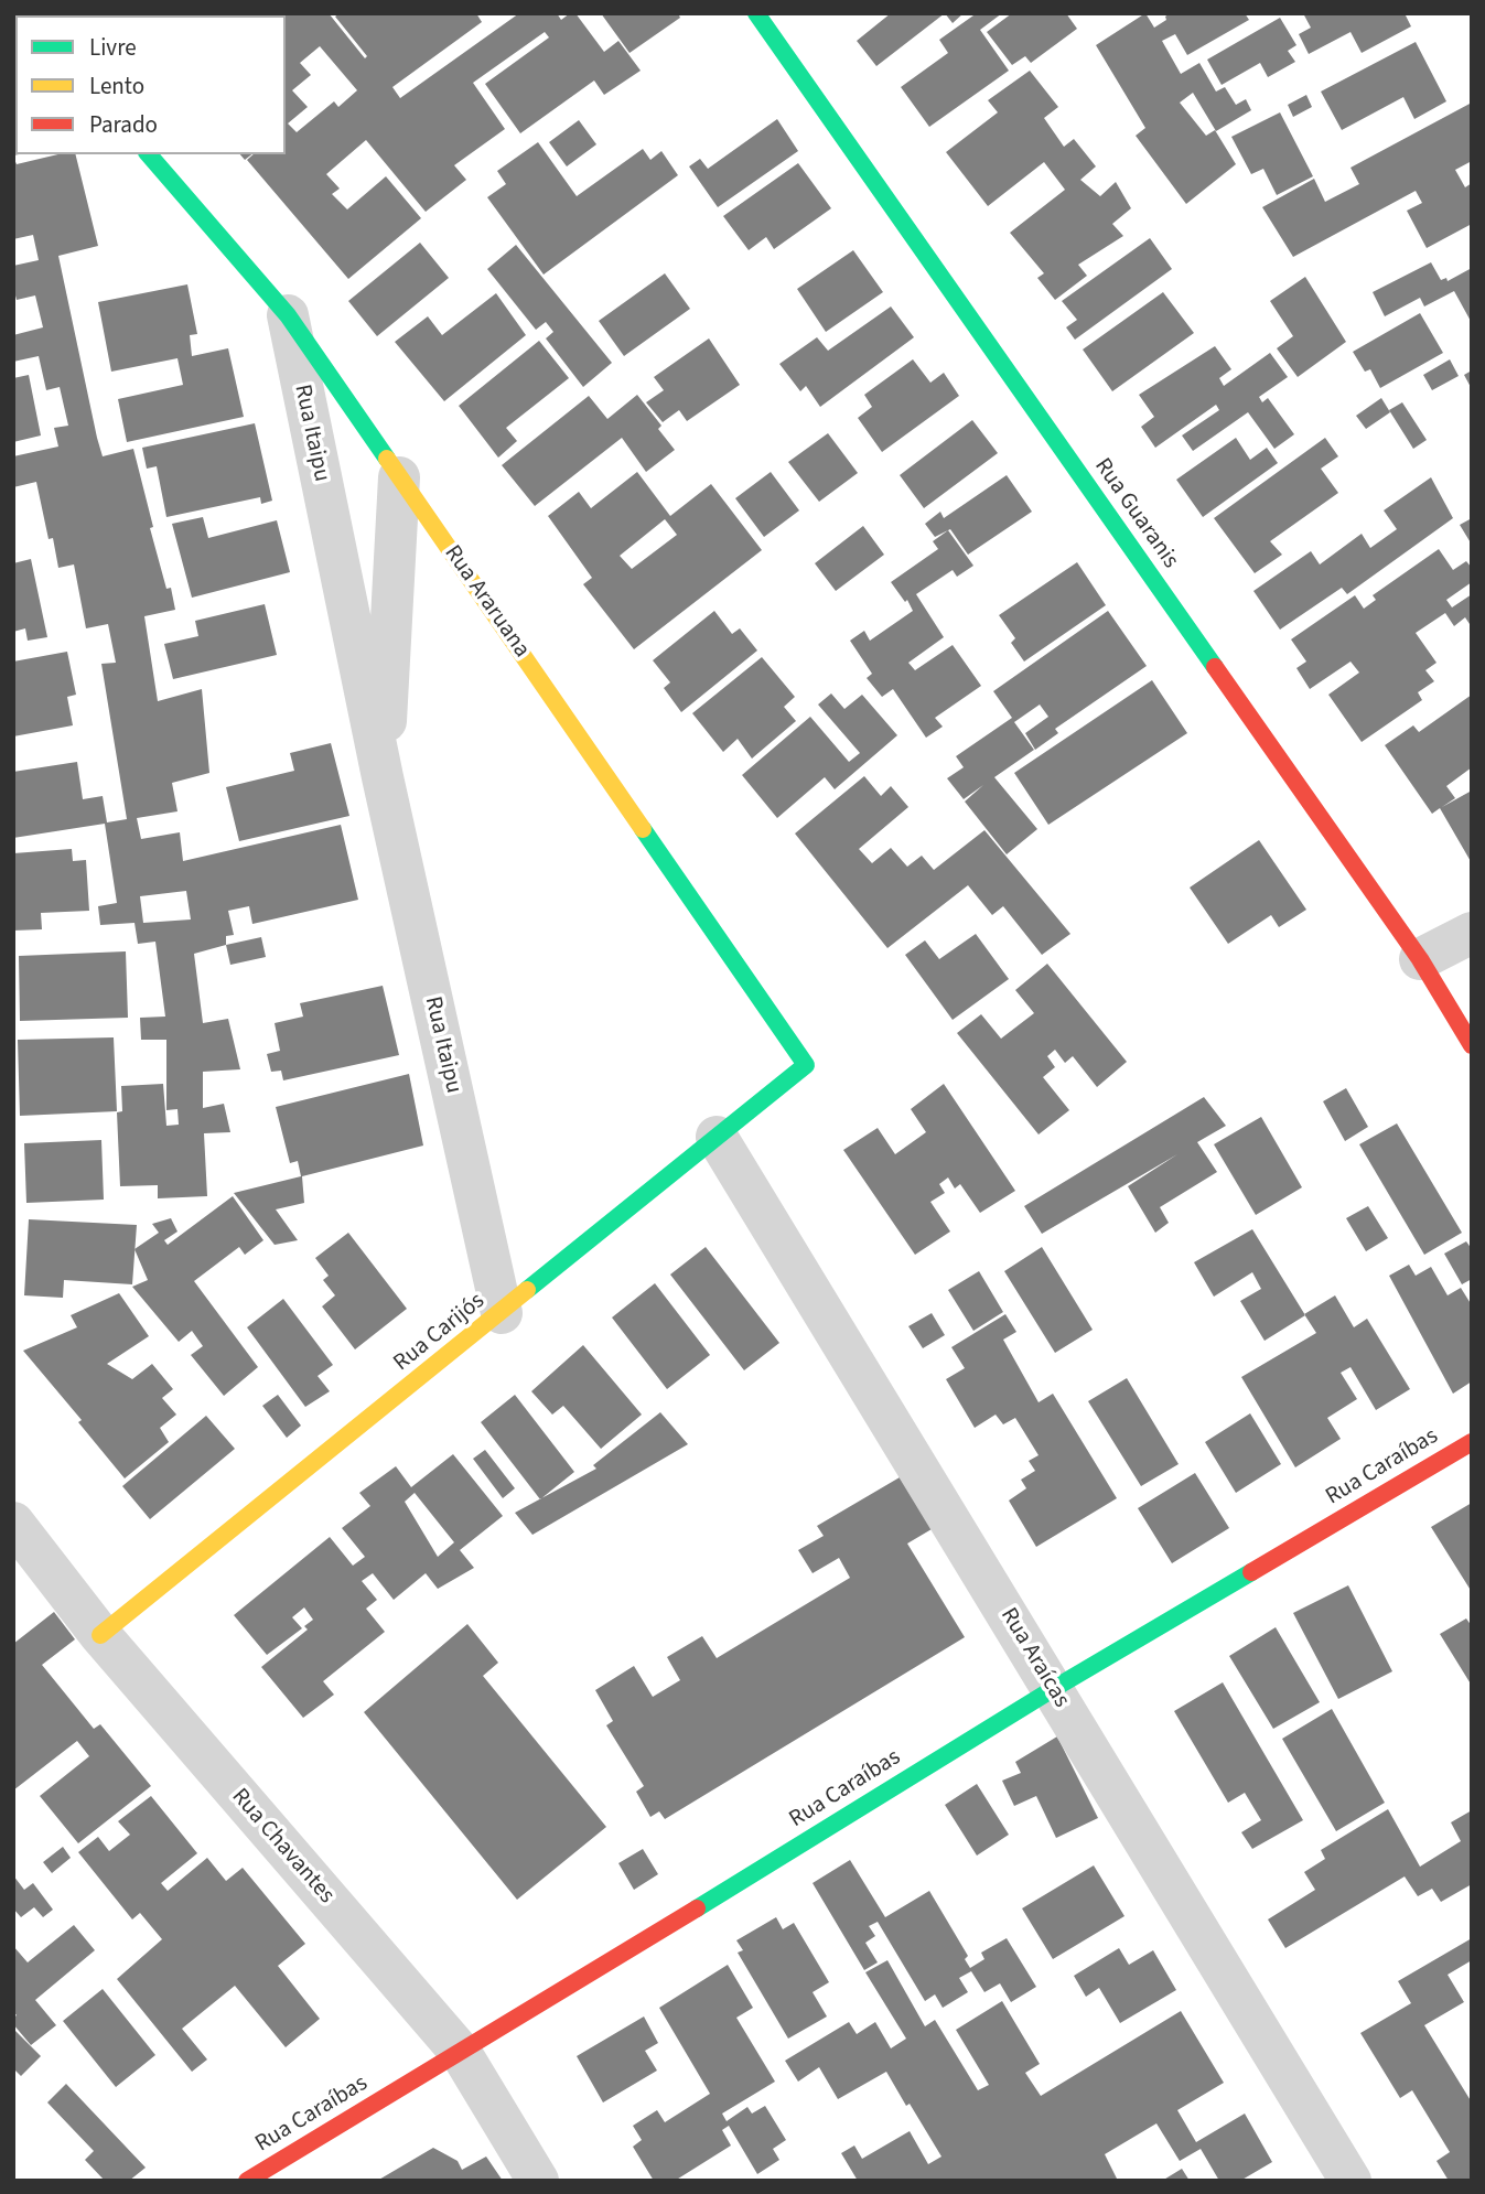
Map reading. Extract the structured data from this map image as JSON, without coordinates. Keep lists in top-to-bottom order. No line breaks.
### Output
{"streets":{"street":["Rua Itaipu","Rua Guaranis","Rua Araruana","Rua Carijós","Rua Caraíbas","Rua Araícas","Rua Chavantes"]},"crossings":[["Rua Itaipu","Rua Araruana"],["Rua Itaipu","Rua Carijós"],["Rua Araruana","Rua Carijós"],["Rua Carijós","Rua Araícas"],["Rua Carijós","Rua Chavantes"],["Rua Caraíbas","Rua Araícas"],["Rua Caraíbas","Rua Chavantes"]],"legend":["Livre","Lento","Parado"]}
